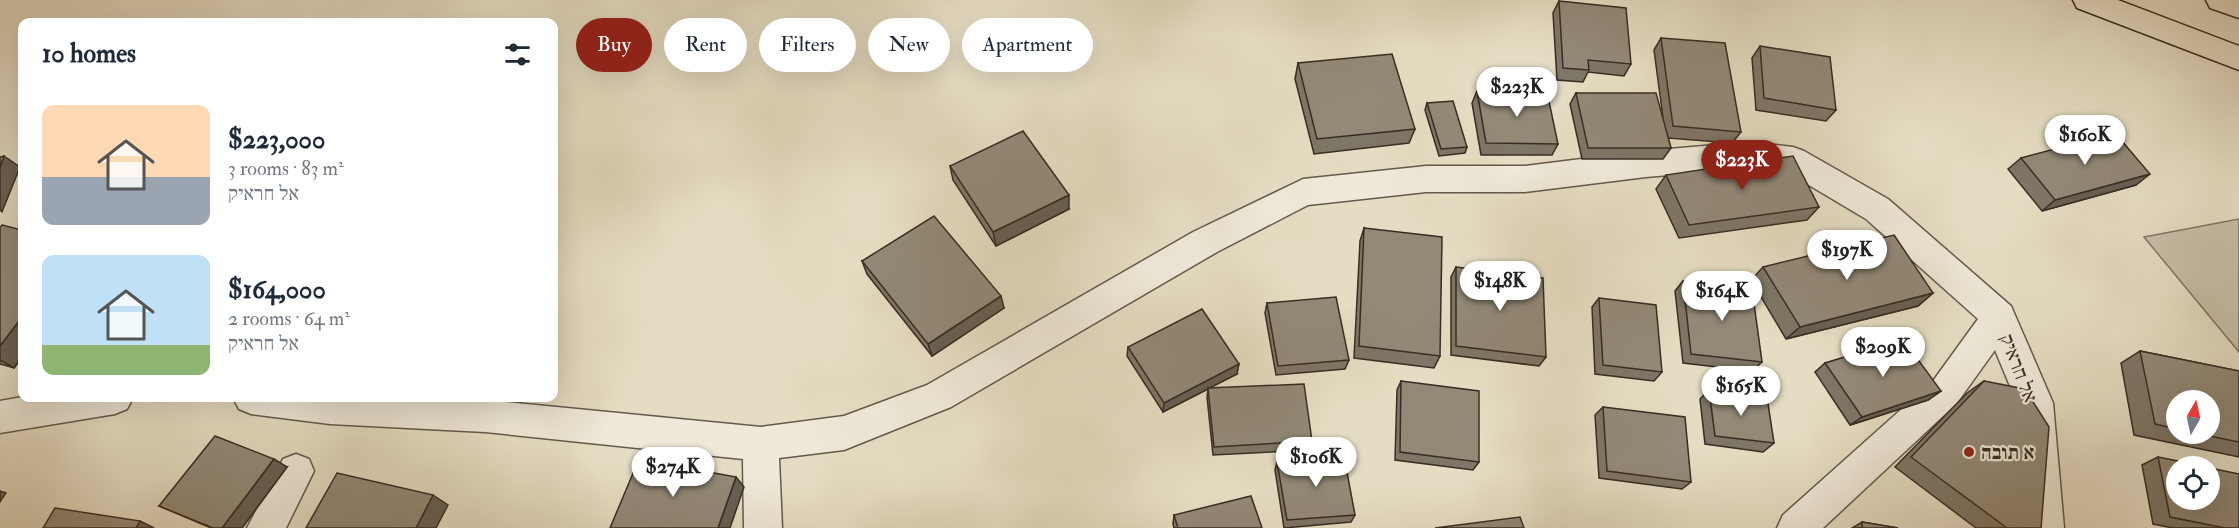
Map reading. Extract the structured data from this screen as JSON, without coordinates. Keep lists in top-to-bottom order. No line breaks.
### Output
{"streets":{"street":["אל חראיק"]},"places":["א תובה"],"north":"top","page":{"chip":["Buy","Rent","Filters","New","Apartment"],"heading":"10 homes","price":["$223K","$160K","$223K","$197K","$148K","$164K","$209K","$165K","$106K","$274K"],"list":[{"name":"$223,000","note":"3 rooms · 83 m² · אל חראיק"},{"name":"$164,000","note":"2 rooms · 64 m² · אל חראיק"}]}}
